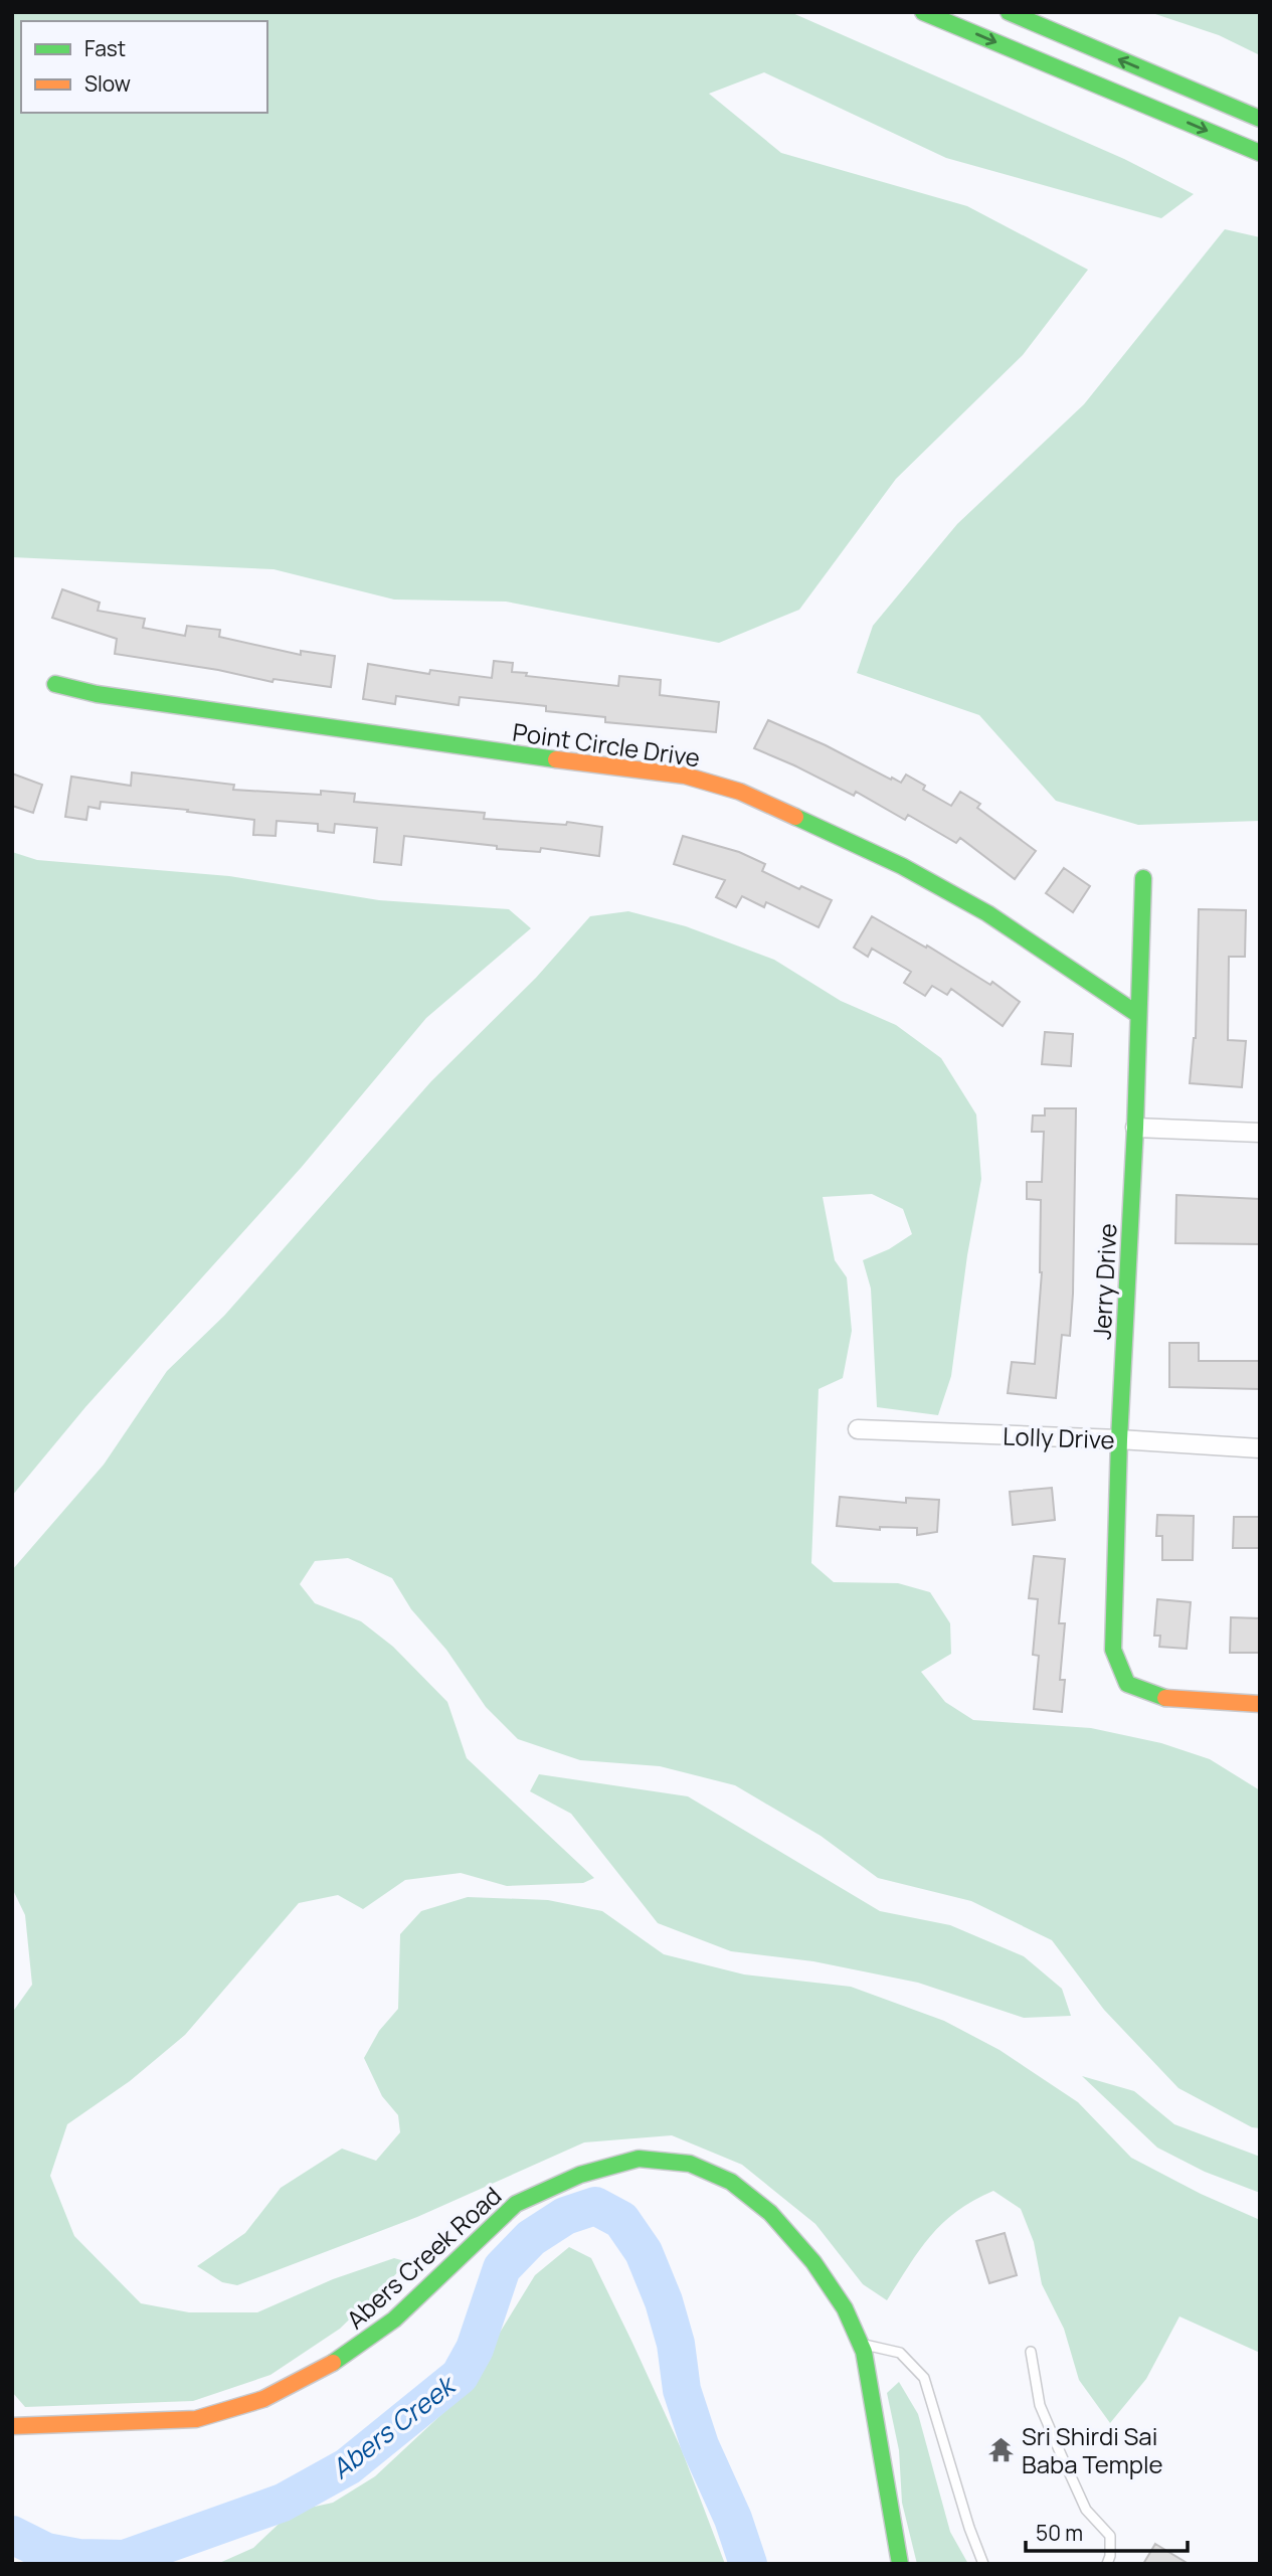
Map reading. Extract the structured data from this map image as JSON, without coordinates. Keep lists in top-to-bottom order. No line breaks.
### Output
{"streets":{"main road":["Point Circle Drive","Jerry Drive","Abers Creek Road"],"street":["Lolly Drive"]},"crossings":[["Point Circle Drive","Jerry Drive"],["Jerry Drive","Lolly Drive"]],"water":["Abers Creek"],"places":{"temple":["Sri Shirdi Sai Baba Temple"]},"legend":["Fast","Slow"],"scale_bar":"50 m"}
